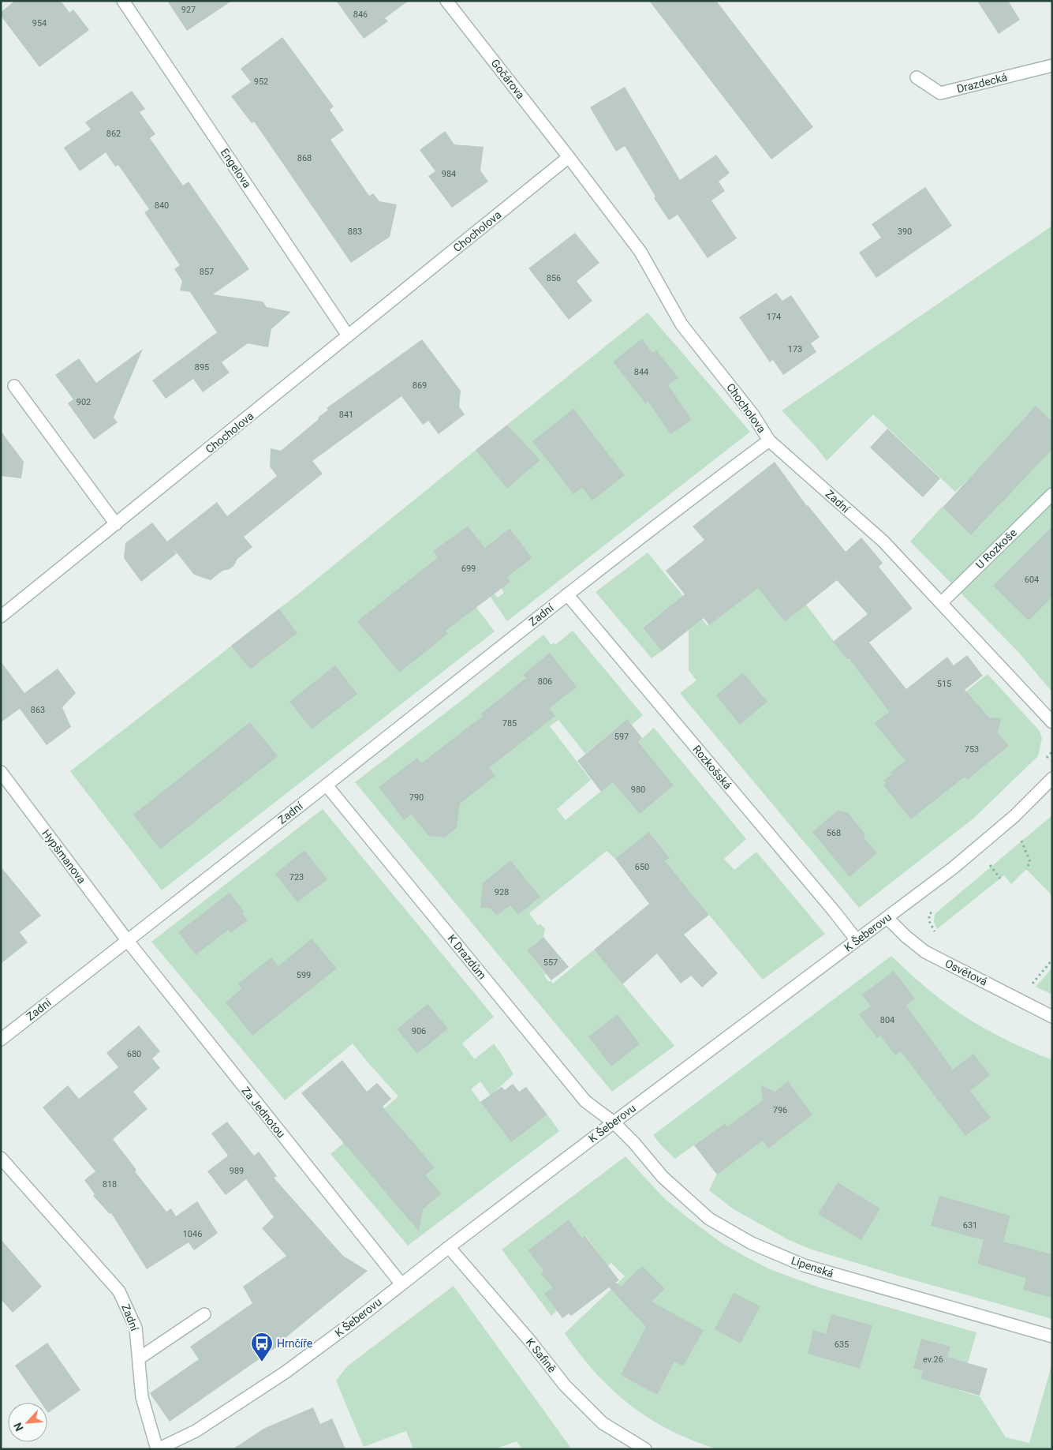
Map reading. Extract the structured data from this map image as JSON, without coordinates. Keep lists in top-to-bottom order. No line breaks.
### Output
{"streets":{"street":["Gočárova","Drazdecká","Engelova","Chocholova","Zadní","U Rozkoše","Rozkošská","Hypšmanova","K Šeberovu","K Drazdům","Osvětová","Za Jednotou","Lipenská","K Safině"]},"crossings":[["Gočárova","Chocholova"],["Engelova","Chocholova"],["Chocholova","Zadní"],["Zadní","U Rozkoše"],["Zadní","Rozkošská"],["Zadní","Hypšmanova"],["Zadní","K Šeberovu"],["Zadní","K Drazdům"],["Zadní","Za Jednotou"],["Rozkošská","K Šeberovu"],["Hypšmanova","Za Jednotou"],["K Šeberovu","K Drazdům"],["K Šeberovu","Osvětová"],["K Šeberovu","Za Jednotou"],["K Šeberovu","Lipenská"],["K Šeberovu","K Safině"],["K Drazdům","Lipenská"]],"places":{"bus stop":["Hrnčíře"]},"house_numbers":["927","846","954","952","862","868","984","840","883","390","857","856","174","173","895","844","869","902","841","699","604","806","515","863","785","597","753","980","790","568","650","723","928","557","599","804","906","680","796","989","818","631","1046","635","ev.26"],"north":"bottom left"}
